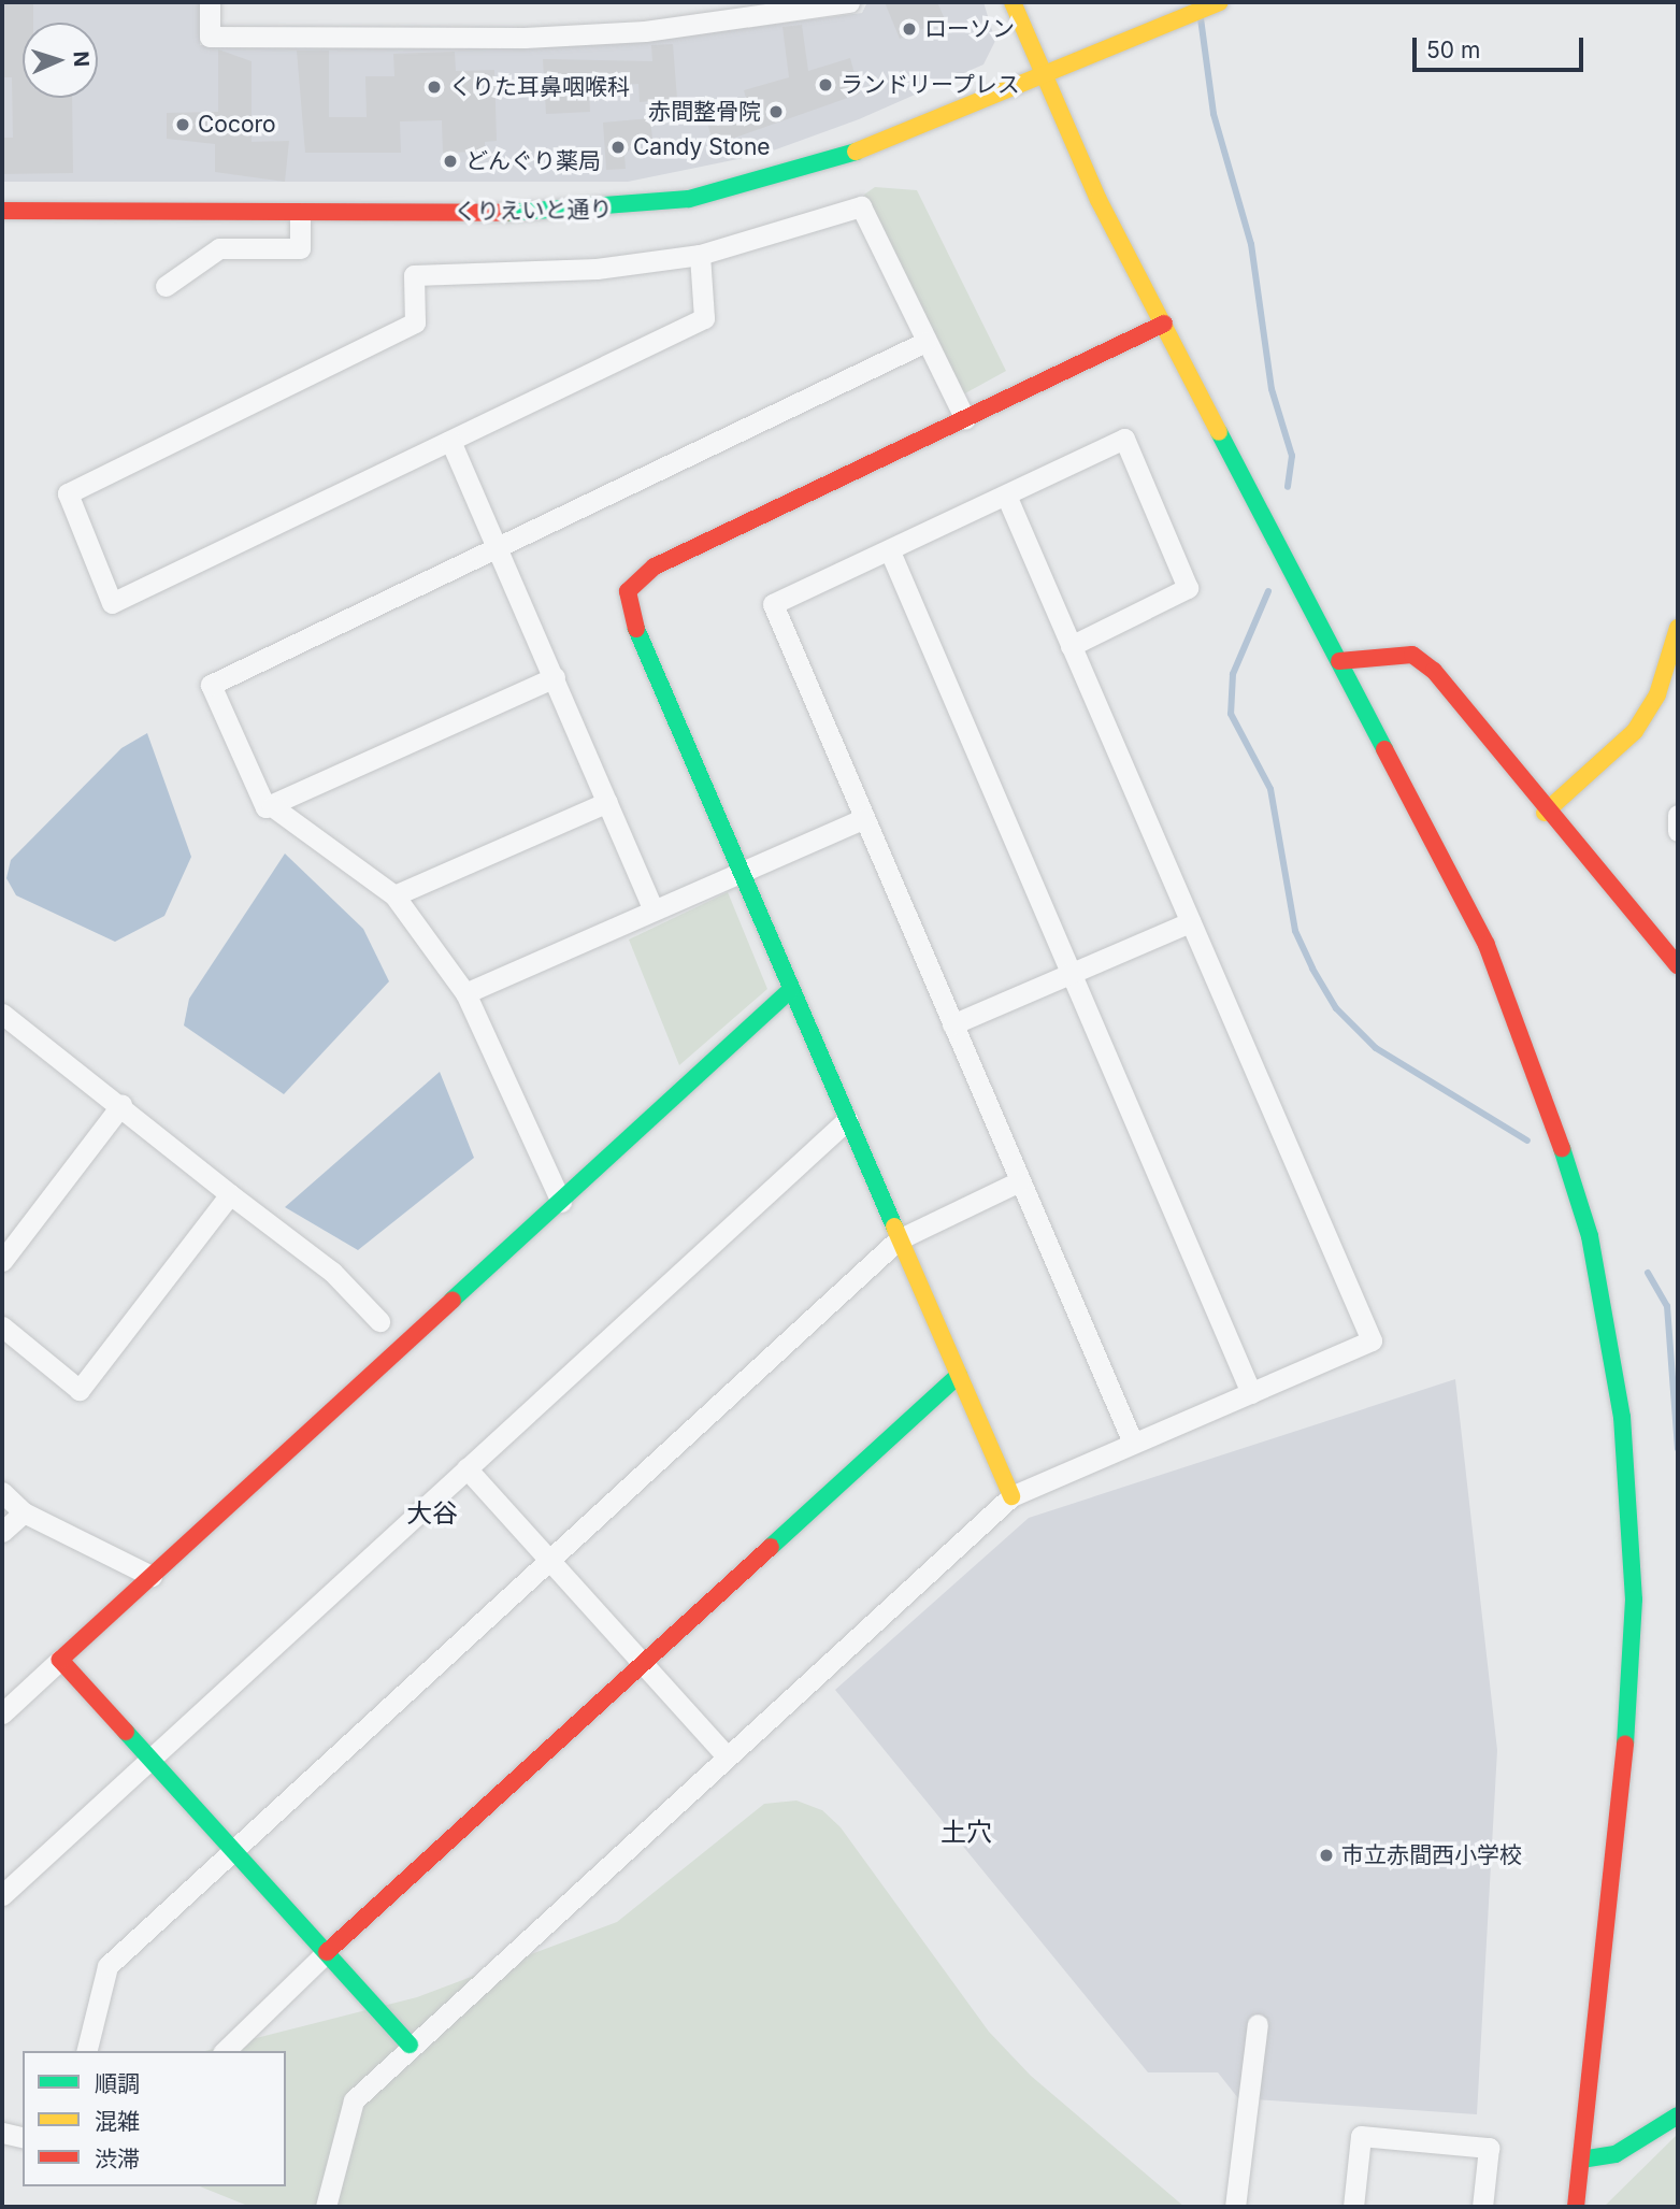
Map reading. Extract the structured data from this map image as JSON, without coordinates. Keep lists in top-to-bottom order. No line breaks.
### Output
{"streets":{"street":["くりえいと通り"]},"districts":["大谷","土穴"],"places":["ローソン","ランドリープレス","くりた耳鼻咽喉科","赤間整骨院","Cocoro","Candy Stone","どんぐり薬局","市立赤間西小学校"],"legend":["順調","混雑","渋滞"],"scale_bar":"50 m","north":"right"}
